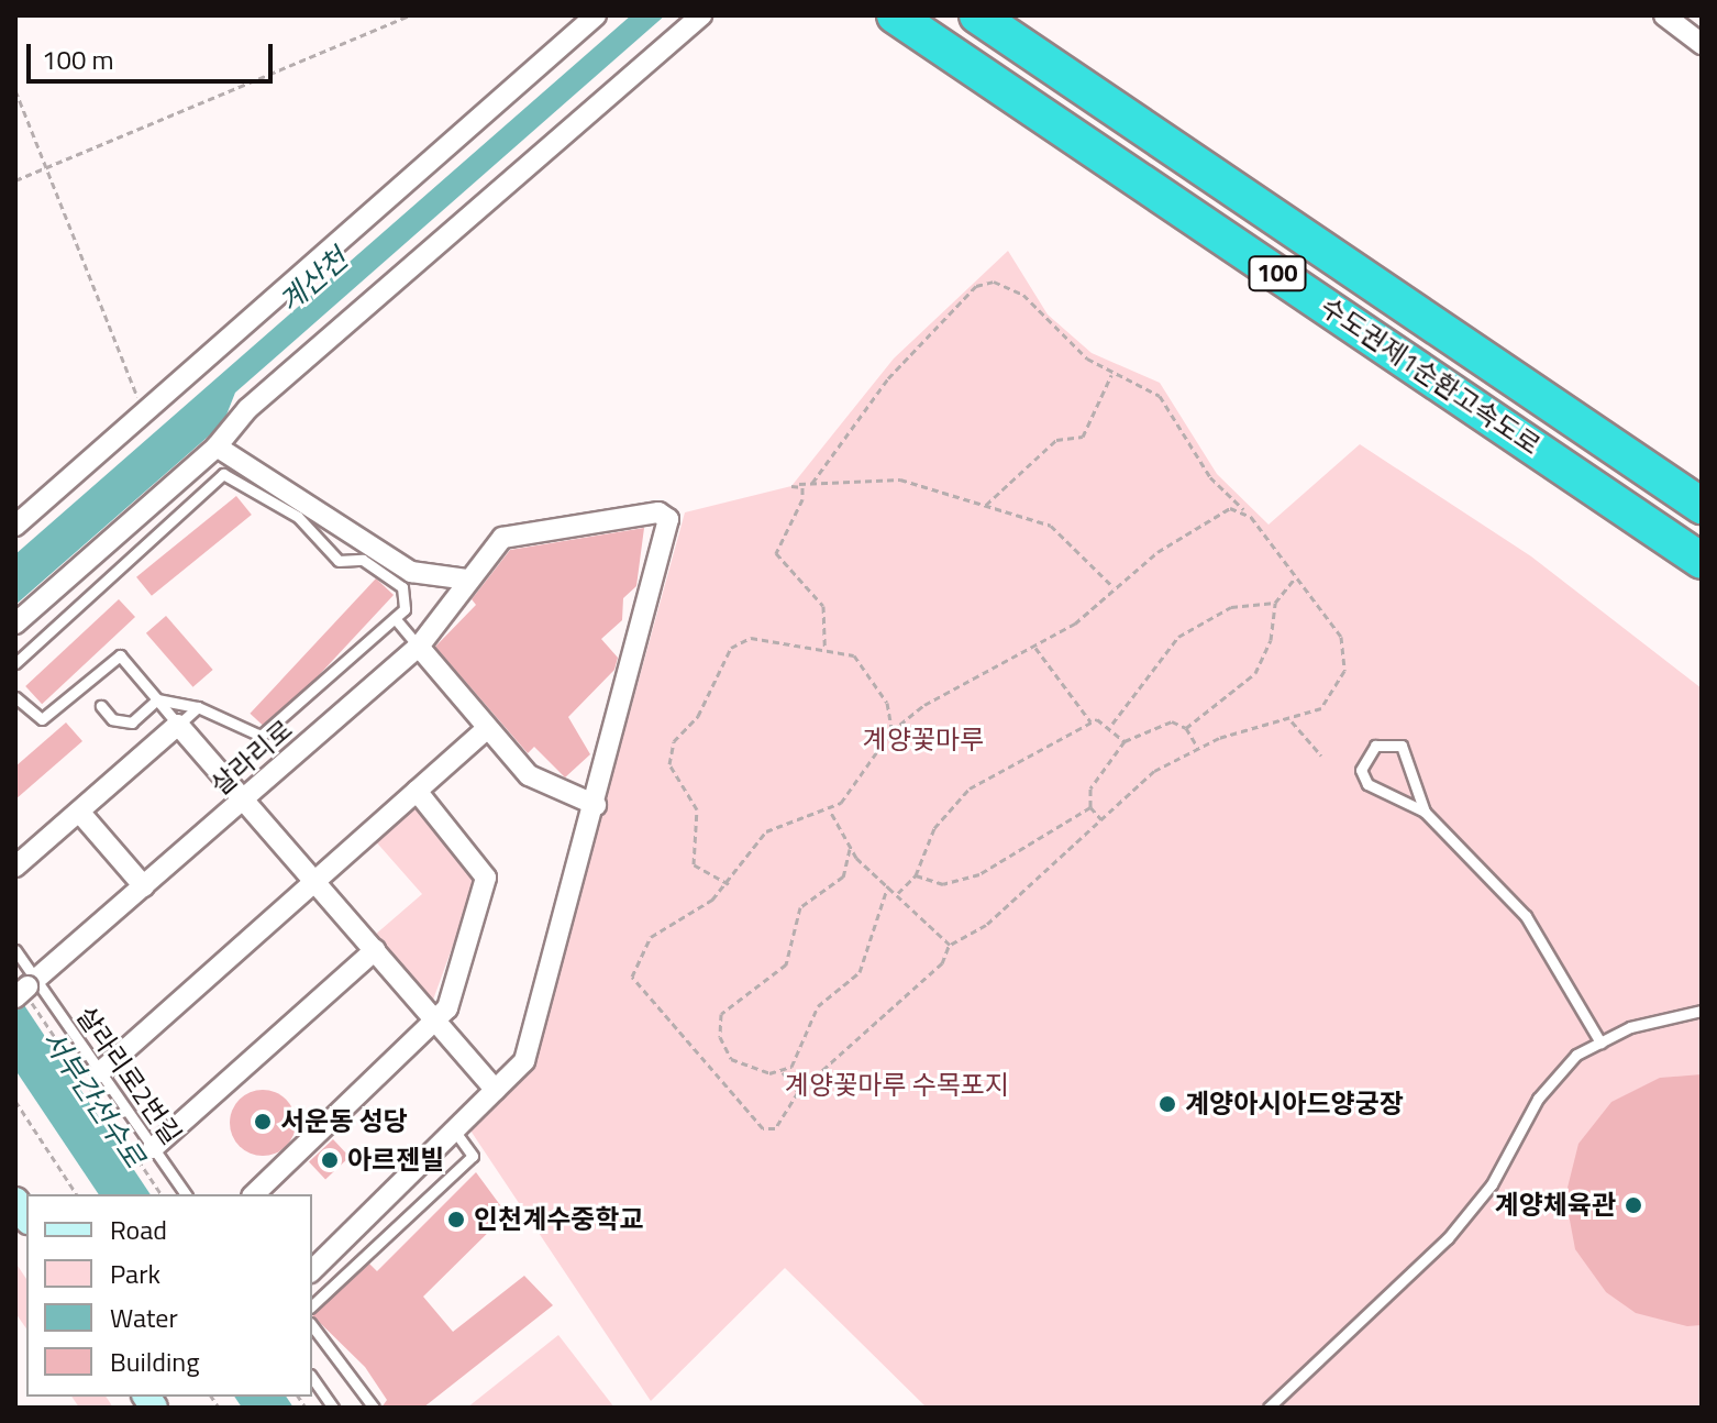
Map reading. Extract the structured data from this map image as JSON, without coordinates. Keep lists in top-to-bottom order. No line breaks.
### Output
{"streets":{"highway":["100","수도권제1순환고속도로"],"street":["살라리로"],"lane":["살라리로2번길"]},"crossings":[["살라리로","살라리로2번길"]],"water":["계산천","서부간선수로"],"parks":["계양꽃마루","계양꽃마루 수목포지"],"places":["계양아시아드양궁장","서운동 성당","아르젠빌","계양체육관","인천계수중학교"],"legend":["Road","Park","Water","Building"],"scale_bar":"100 m"}
